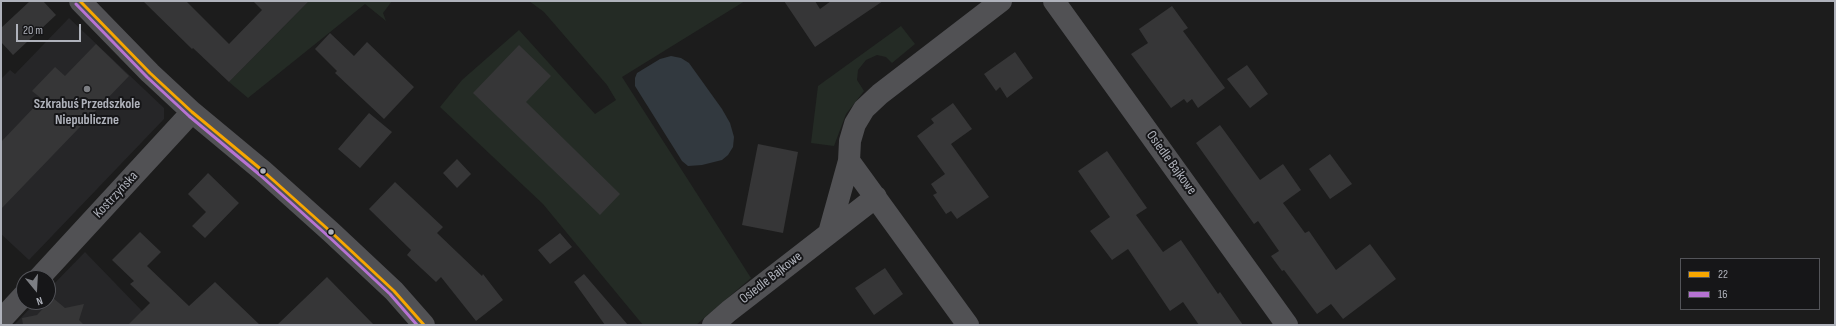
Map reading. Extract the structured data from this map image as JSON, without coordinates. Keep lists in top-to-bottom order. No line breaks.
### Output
{"streets":{"street":["Osiedle Bajkowe","Kostrzyńska"]},"places":["Szkrabuś Przedszkole Niepubliczne"],"lines":["transit line 22","transit line 16"],"legend":["22","16"],"scale_bar":"20 m","north":"bottom"}
